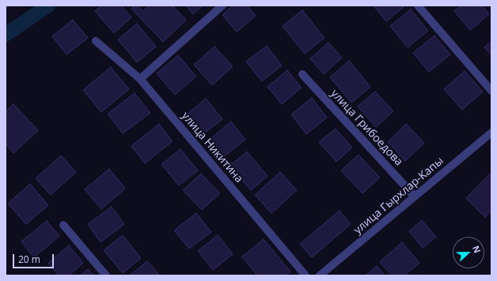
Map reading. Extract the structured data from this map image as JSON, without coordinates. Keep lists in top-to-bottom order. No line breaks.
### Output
{"streets":{"street":["улица Грибоедова","улица Никитина","улица Гырхлар-Капы"]},"crossings":[["улица Грибоедова","улица Гырхлар-Капы"]],"scale_bar":"20 m","north":"right"}
